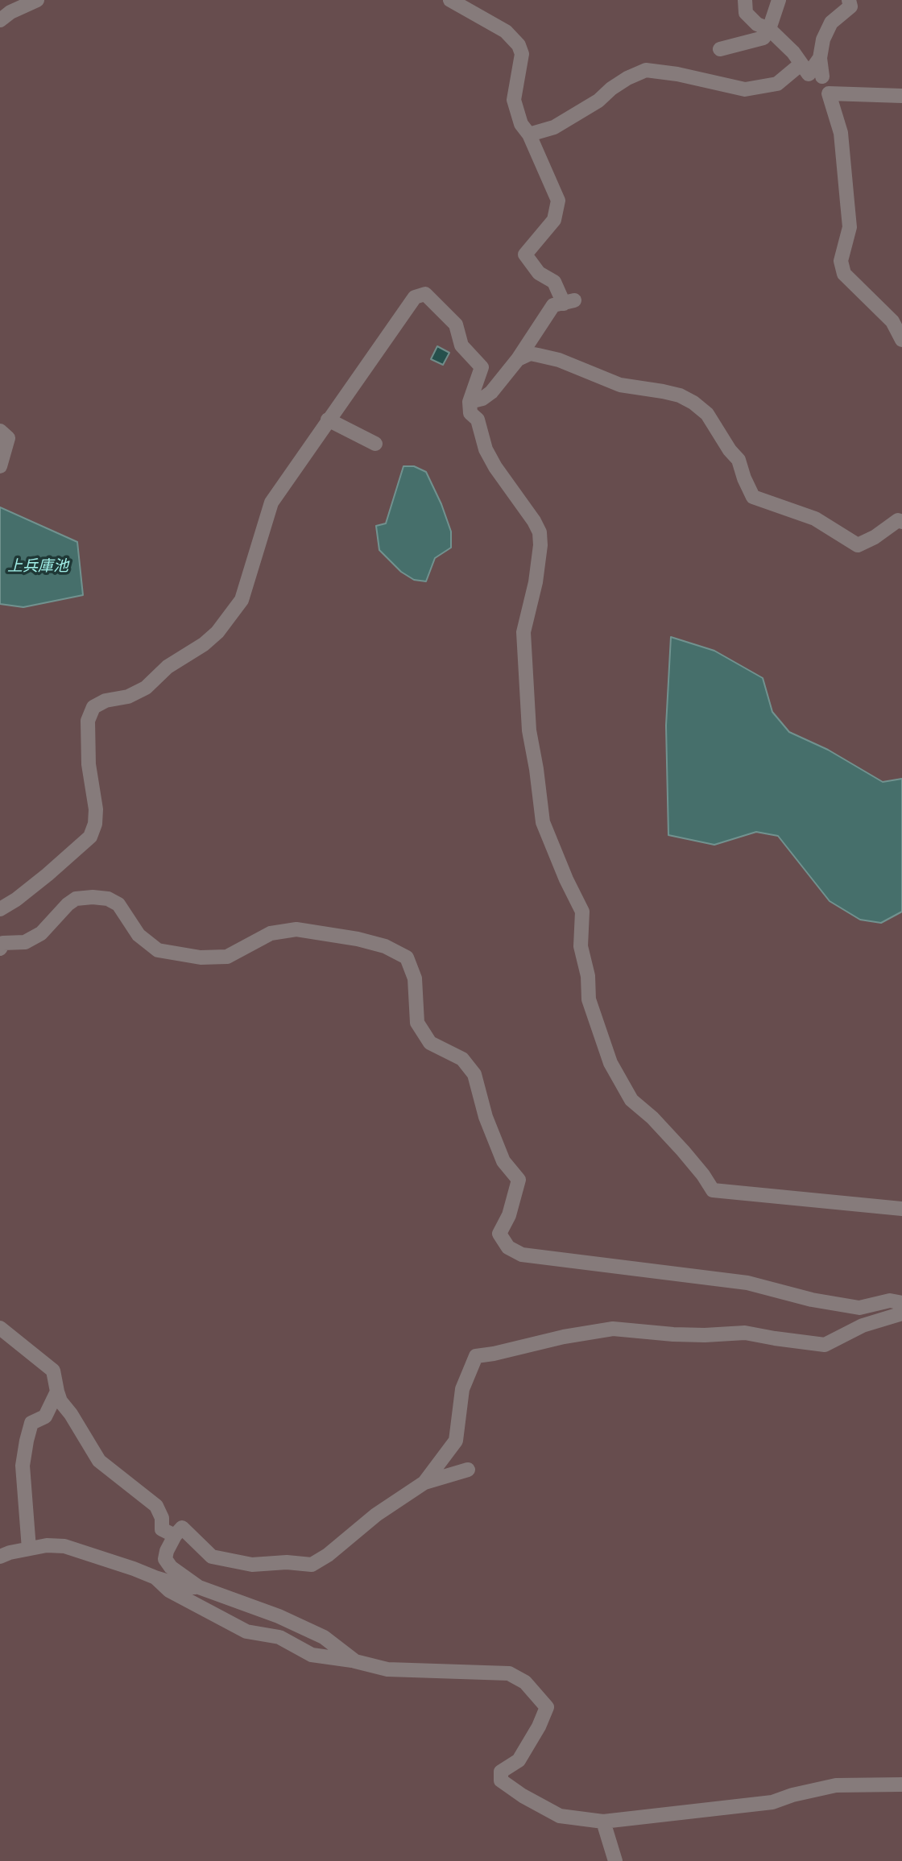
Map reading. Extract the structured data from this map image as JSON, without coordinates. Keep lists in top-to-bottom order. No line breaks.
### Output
{"water":["上兵庫池"]}
